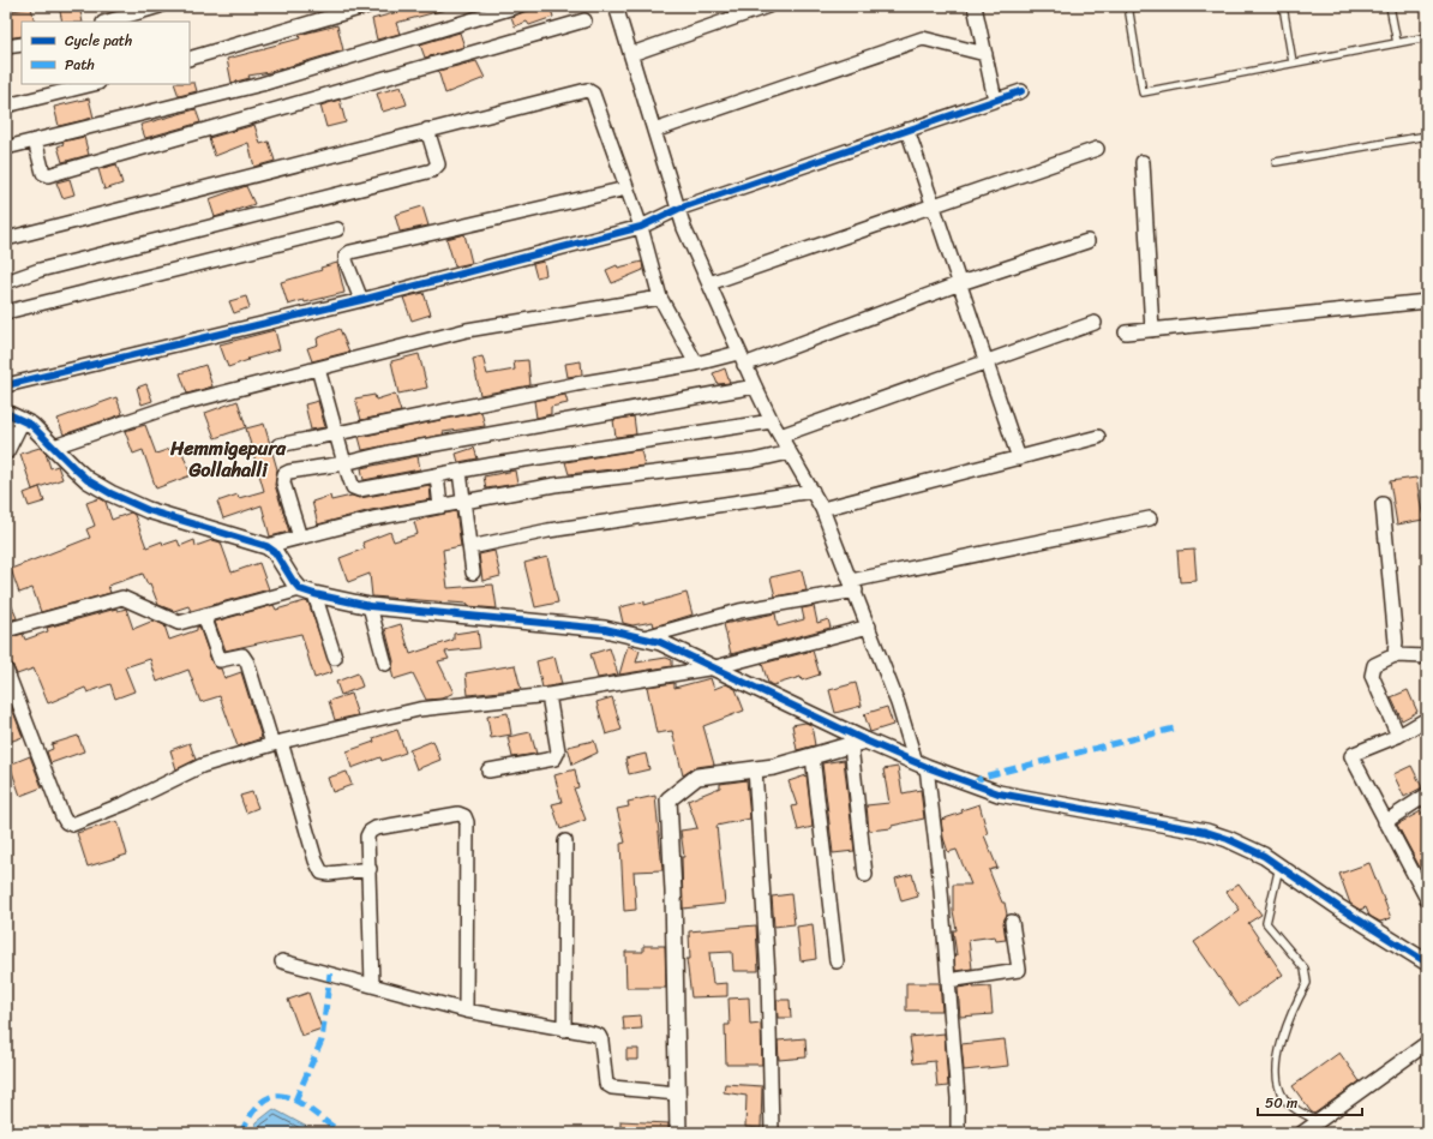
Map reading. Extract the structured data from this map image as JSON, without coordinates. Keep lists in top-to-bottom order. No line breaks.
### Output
{"districts":["Hemmigepura Gollahalli"],"legend":["Cycle path","Path"],"scale_bar":"50 m"}
